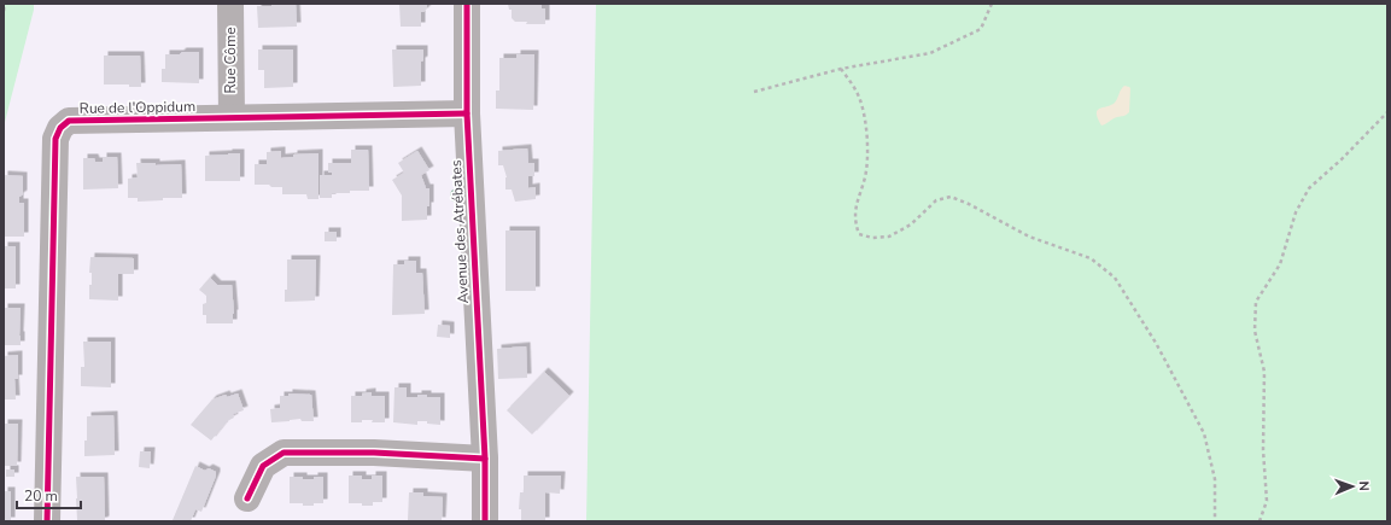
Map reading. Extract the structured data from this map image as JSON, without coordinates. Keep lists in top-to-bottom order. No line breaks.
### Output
{"streets":{"street":["Rue Côme","Rue de l'Oppidum","Avenue des Atrébates"]},"crossings":[["Rue Côme","Rue de l'Oppidum"],["Rue de l'Oppidum","Avenue des Atrébates"]],"scale_bar":"20 m","north":"right"}
